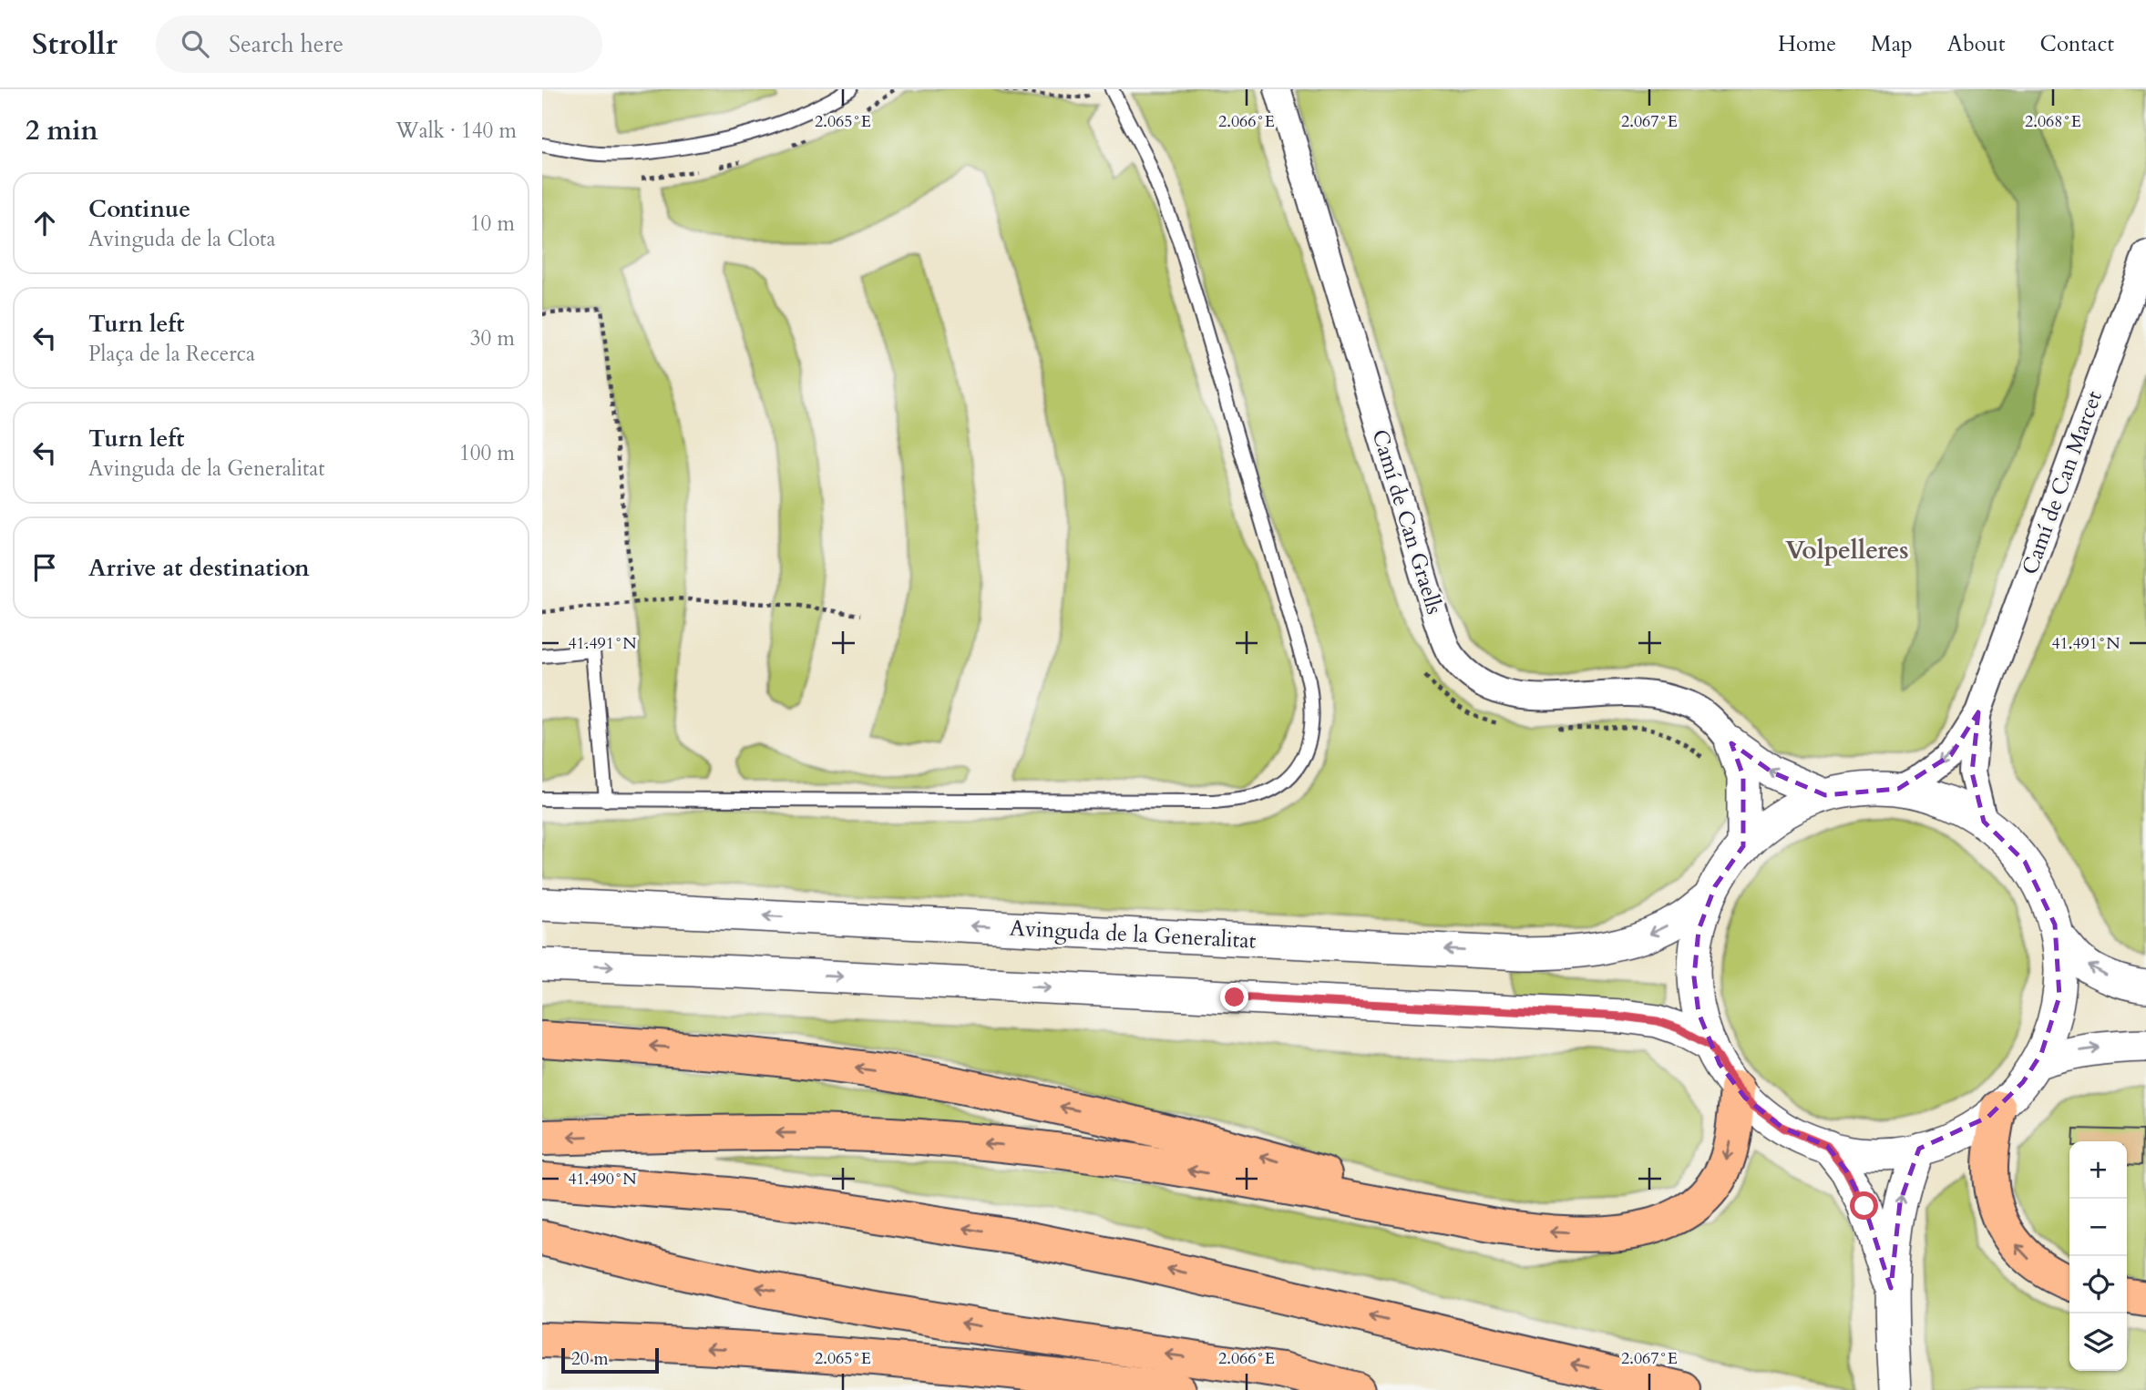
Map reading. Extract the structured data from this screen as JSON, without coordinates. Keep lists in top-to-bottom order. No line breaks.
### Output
{"streets":{"street":["Camí de Can Marcet","Camí de Can Graells","Avinguda de la Generalitat"]},"districts":["Volpelleres"],"scale_bar":"20 m","page":{"header":"Strollr","search":"Search here","nav":["Home","Map","About","Contact"],"heading":["2 min","Walk · 140 m"],"list":[["Continue","Avinguda de la Clota","10 m"],["Turn left","Plaça de la Recerca","30 m"],["Turn left","Avinguda de la Generalitat","100 m"],"Arrive at destination"],"map_buttons":["+","−"],"scale":"20 m"},"coordinates":["2.065°E","2.066°E","2.067°E","2.068°E","41.491°N","41.490°N"]}
